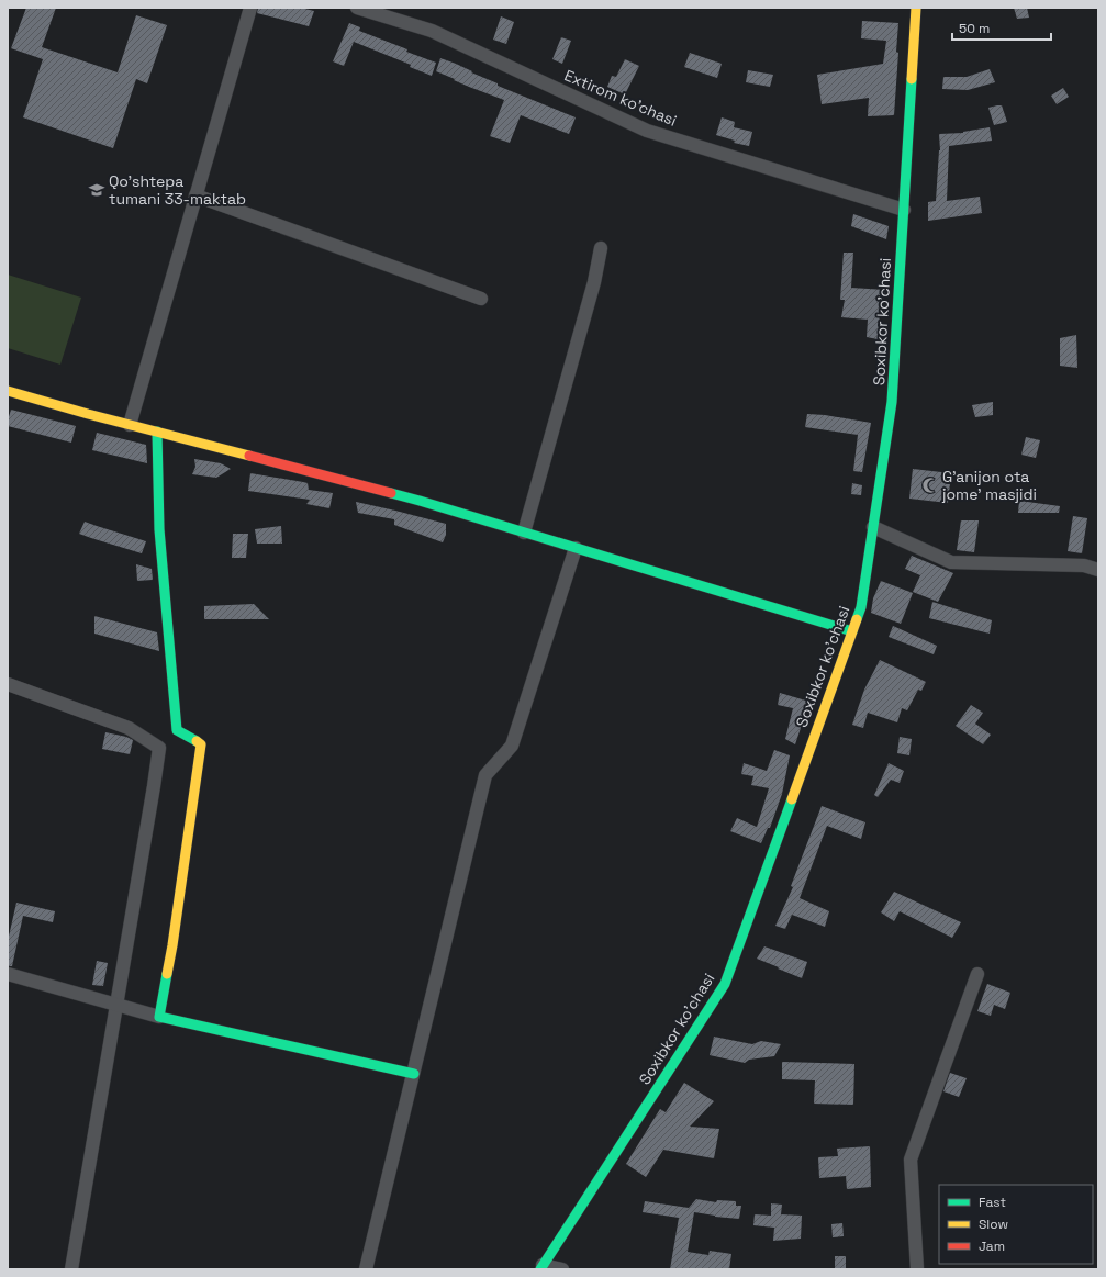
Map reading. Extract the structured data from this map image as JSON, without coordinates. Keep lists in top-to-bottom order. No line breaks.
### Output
{"streets":{"street":["Extirom ko'chasi","Soxibkor ko'chasi"]},"crossings":[["Extirom ko'chasi","Soxibkor ko'chasi"]],"places":{"school or university":["Qo'shtepa tumani 33-maktab"],"mosque":["G'anijon ota jome' masjidi"]},"legend":["Fast","Slow","Jam"],"scale_bar":"50 m"}
